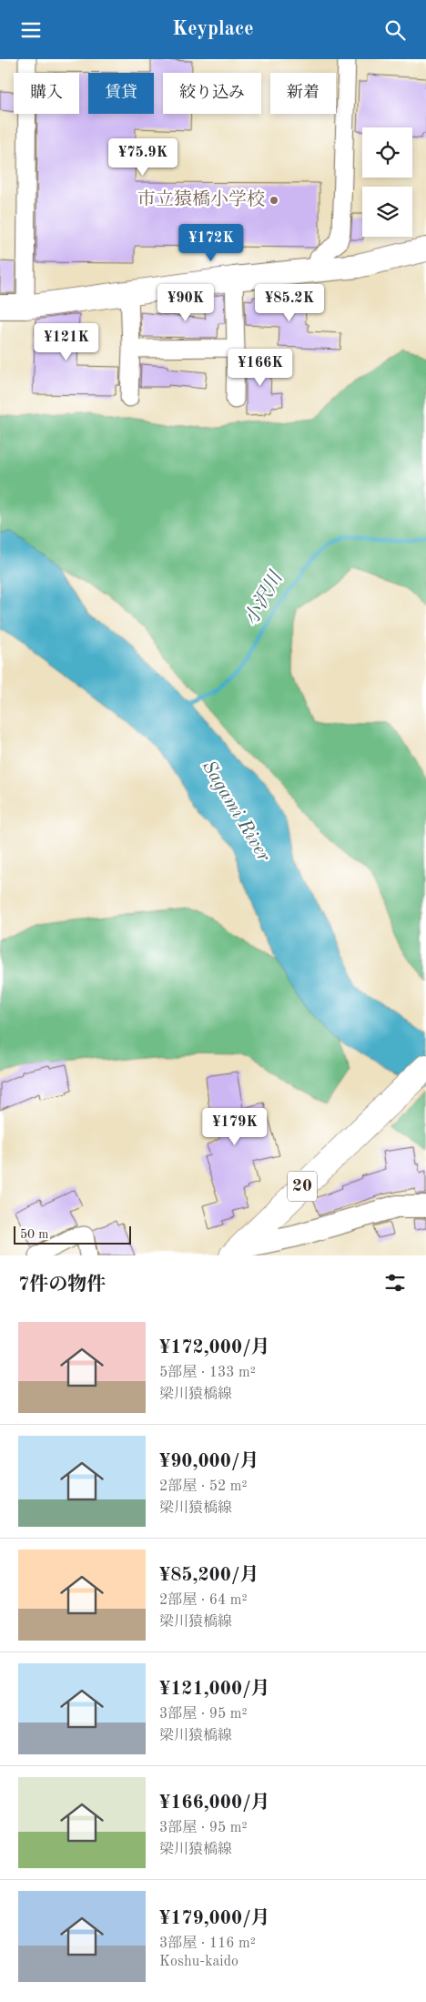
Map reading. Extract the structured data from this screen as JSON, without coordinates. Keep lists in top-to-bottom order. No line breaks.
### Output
{"streets":{"highway":["20"]},"water":["小沢川","Sagami River"],"places":["市立猿橋小学校"],"scale_bar":"50 m","page":{"header":"Keyplace","chip":["購入","賃貸","絞り込み","新着"],"price":["¥75.9K","¥172K","¥90K","¥85.2K","¥121K","¥166K","¥179K"],"scale":"50 m","heading":"7件の物件","list":[{"name":"¥172,000/月","note":"5部屋 · 133 m² · 梁川猿橋線"},{"name":"¥90,000/月","note":"2部屋 · 52 m² · 梁川猿橋線"},{"name":"¥85,200/月","note":"2部屋 · 64 m² · 梁川猿橋線"},{"name":"¥121,000/月","note":"3部屋 · 95 m² · 梁川猿橋線"},{"name":"¥166,000/月","note":"3部屋 · 95 m² · 梁川猿橋線"},{"name":"¥179,000/月","note":"3部屋 · 116 m² · Koshu-kaido"}]}}
